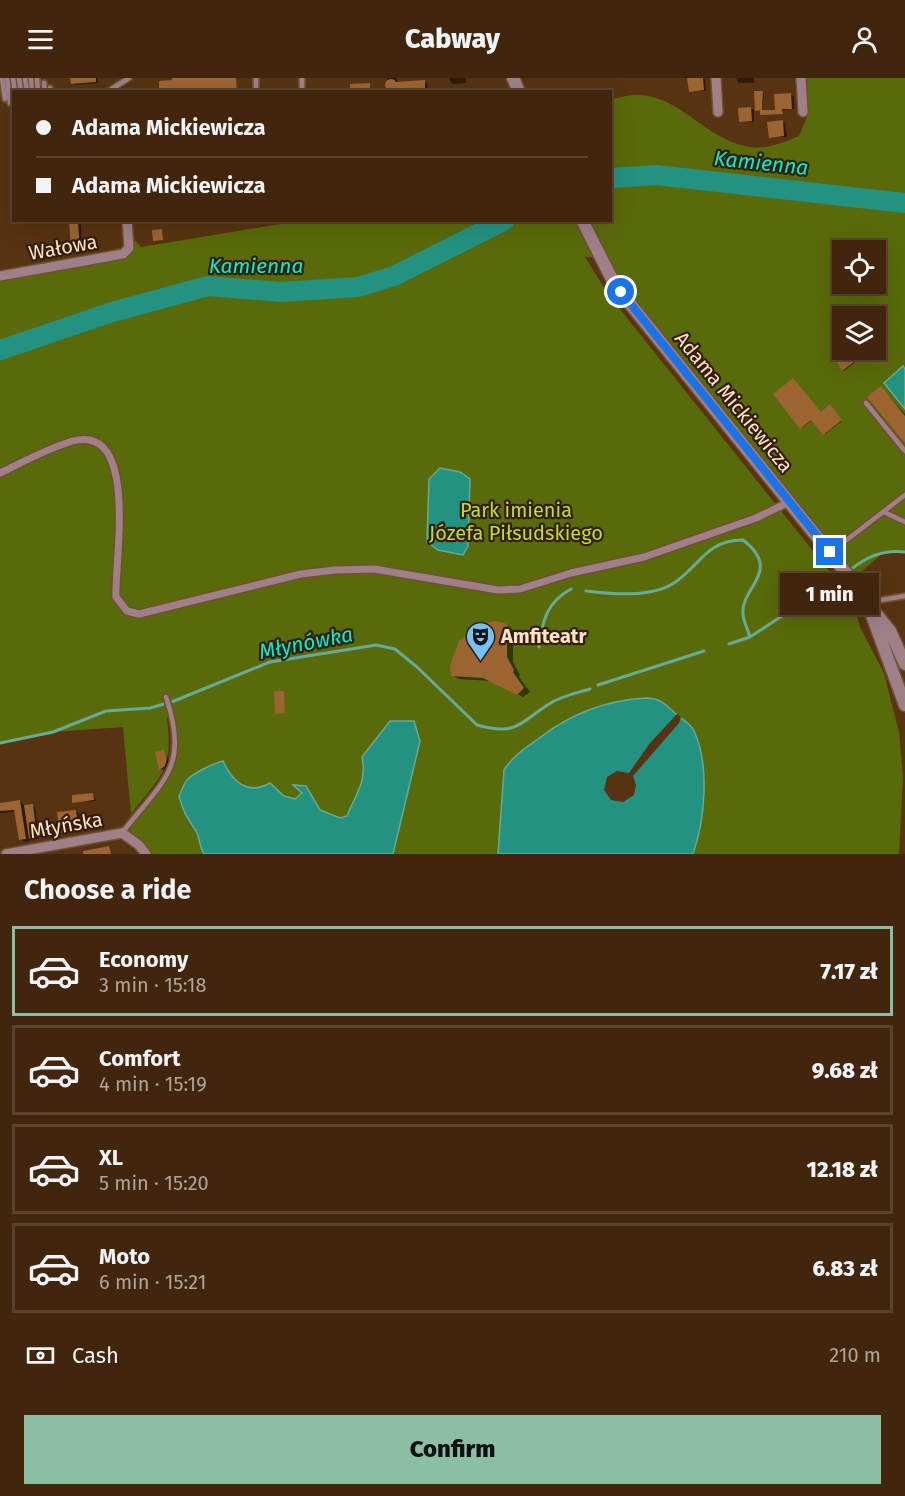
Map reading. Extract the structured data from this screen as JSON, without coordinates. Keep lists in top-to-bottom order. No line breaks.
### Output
{"streets":{"street":["Wałowa","Adama Mickiewicza","Młyńska"]},"water":["Kamienna","Młynówka"],"parks":["Park imienia Józefa Piłsudskiego"],"places":{"theatre":["Amfiteatr"]},"page":{"header":"Cabway","banner":["Adama Mickiewicza","Adama Mickiewicza"],"bubble":"1 min","heading":"Choose a ride","list":[{"name":"Economy","note":"3 min · 15:18","value":"7.17 zł"},{"name":"Comfort","note":"4 min · 15:19","value":"9.68 zł"},{"name":"XL","note":"5 min · 15:20","value":"12.18 zł"},{"name":"Moto","note":"6 min · 15:21","value":"6.83 zł"}],"pay":["Cash","210 m"],"buttons":"Confirm"}}
